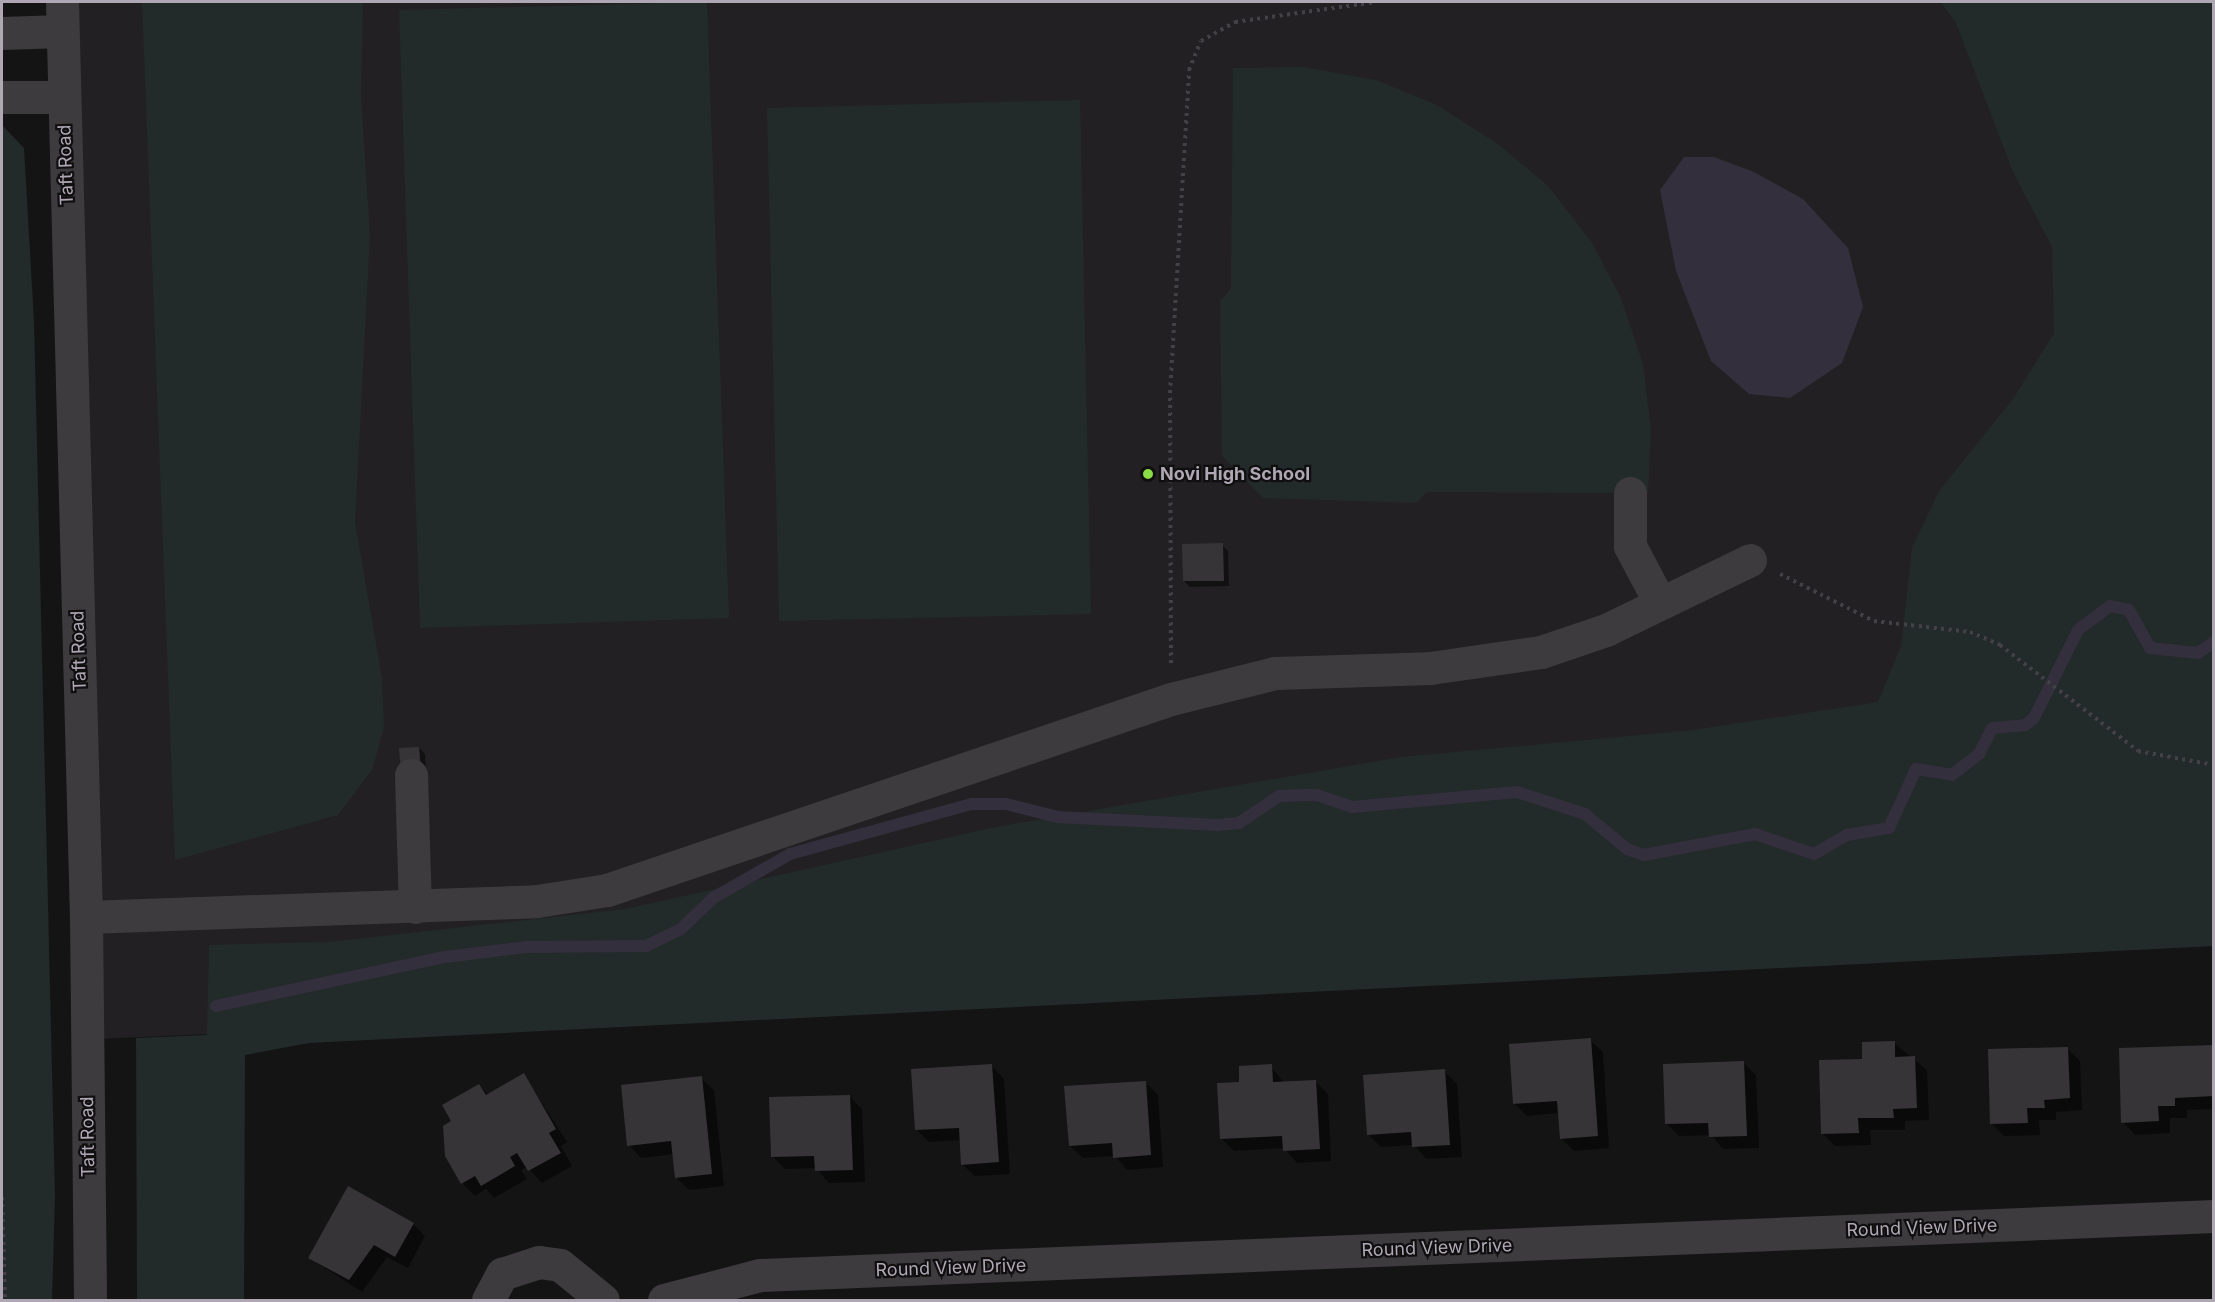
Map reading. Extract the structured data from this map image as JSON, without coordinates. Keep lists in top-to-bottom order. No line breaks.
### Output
{"streets":{"street":["Taft Road","Round View Drive"]},"places":["Novi High School"]}
